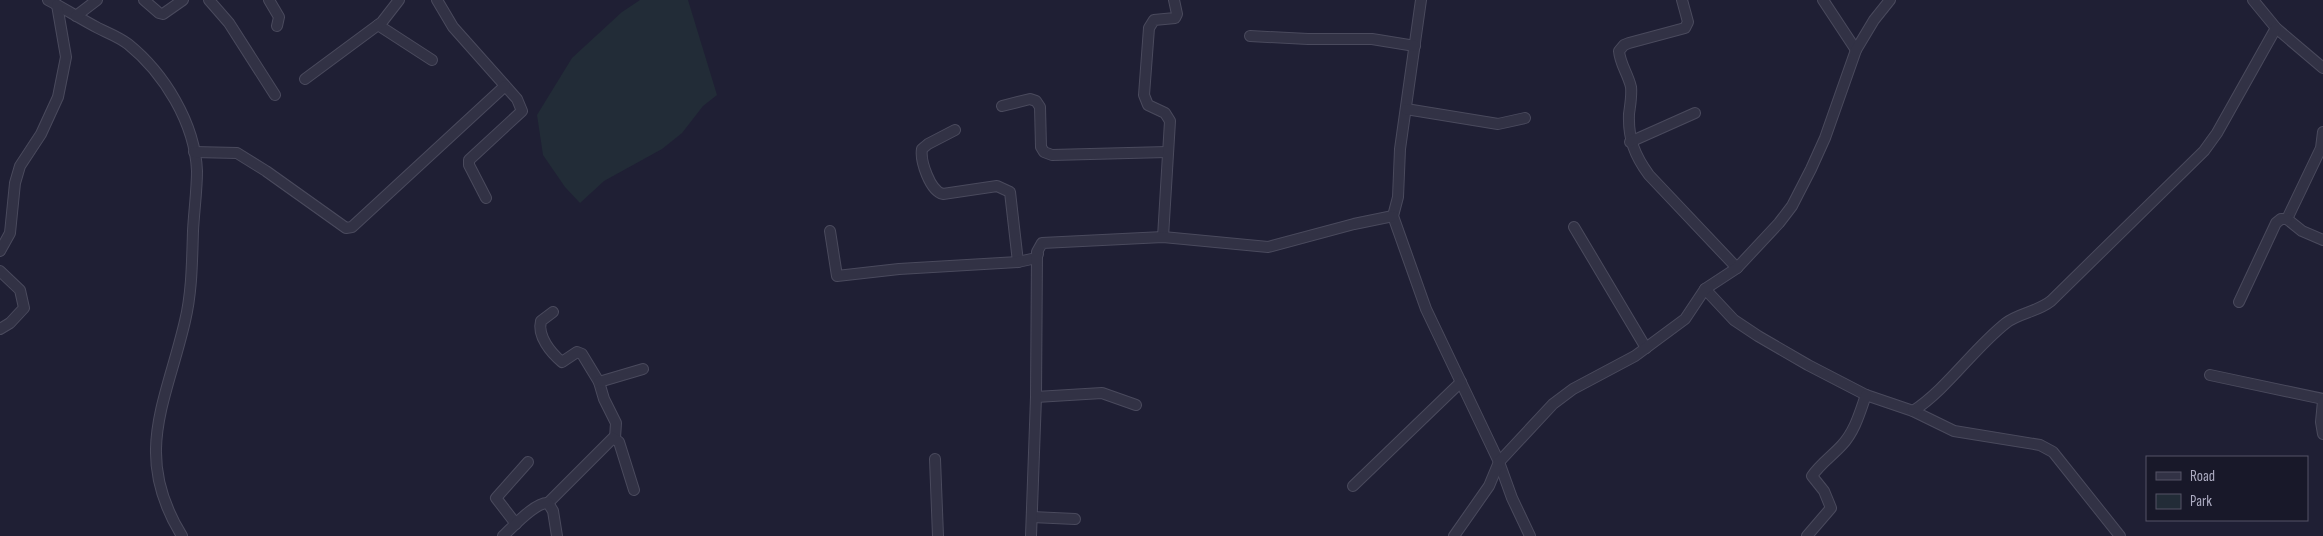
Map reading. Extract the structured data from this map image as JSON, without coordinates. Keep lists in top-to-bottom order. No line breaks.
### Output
{"legend":["Road","Park"]}
